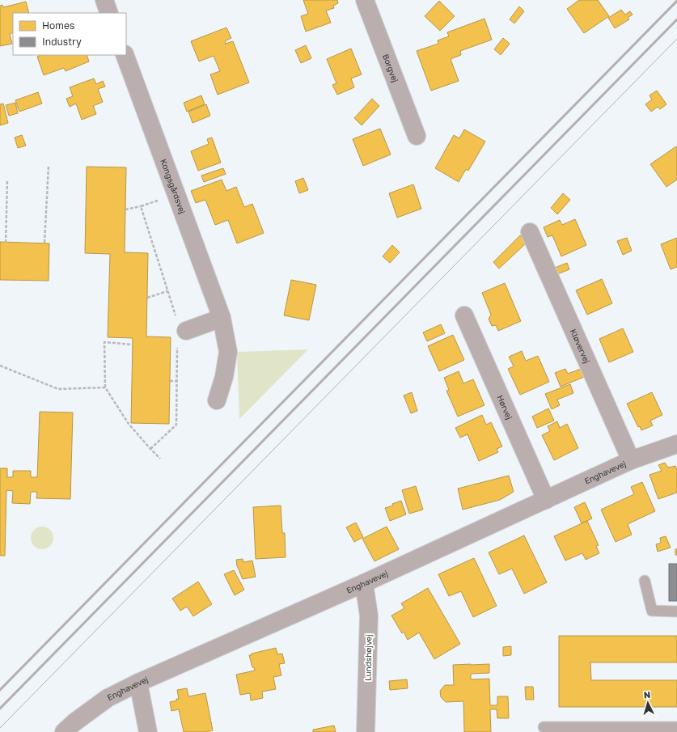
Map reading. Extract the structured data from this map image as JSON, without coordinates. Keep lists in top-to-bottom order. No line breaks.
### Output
{"streets":{"street":["Borgvej","Kongsgårdsvej","Kløvervej","Hørvej","Enghavevej","Lundshøjvej"]},"crossings":[["Kløvervej","Enghavevej"],["Hørvej","Enghavevej"],["Enghavevej","Lundshøjvej"]],"legend":["Homes","Industry"],"north":"top"}
